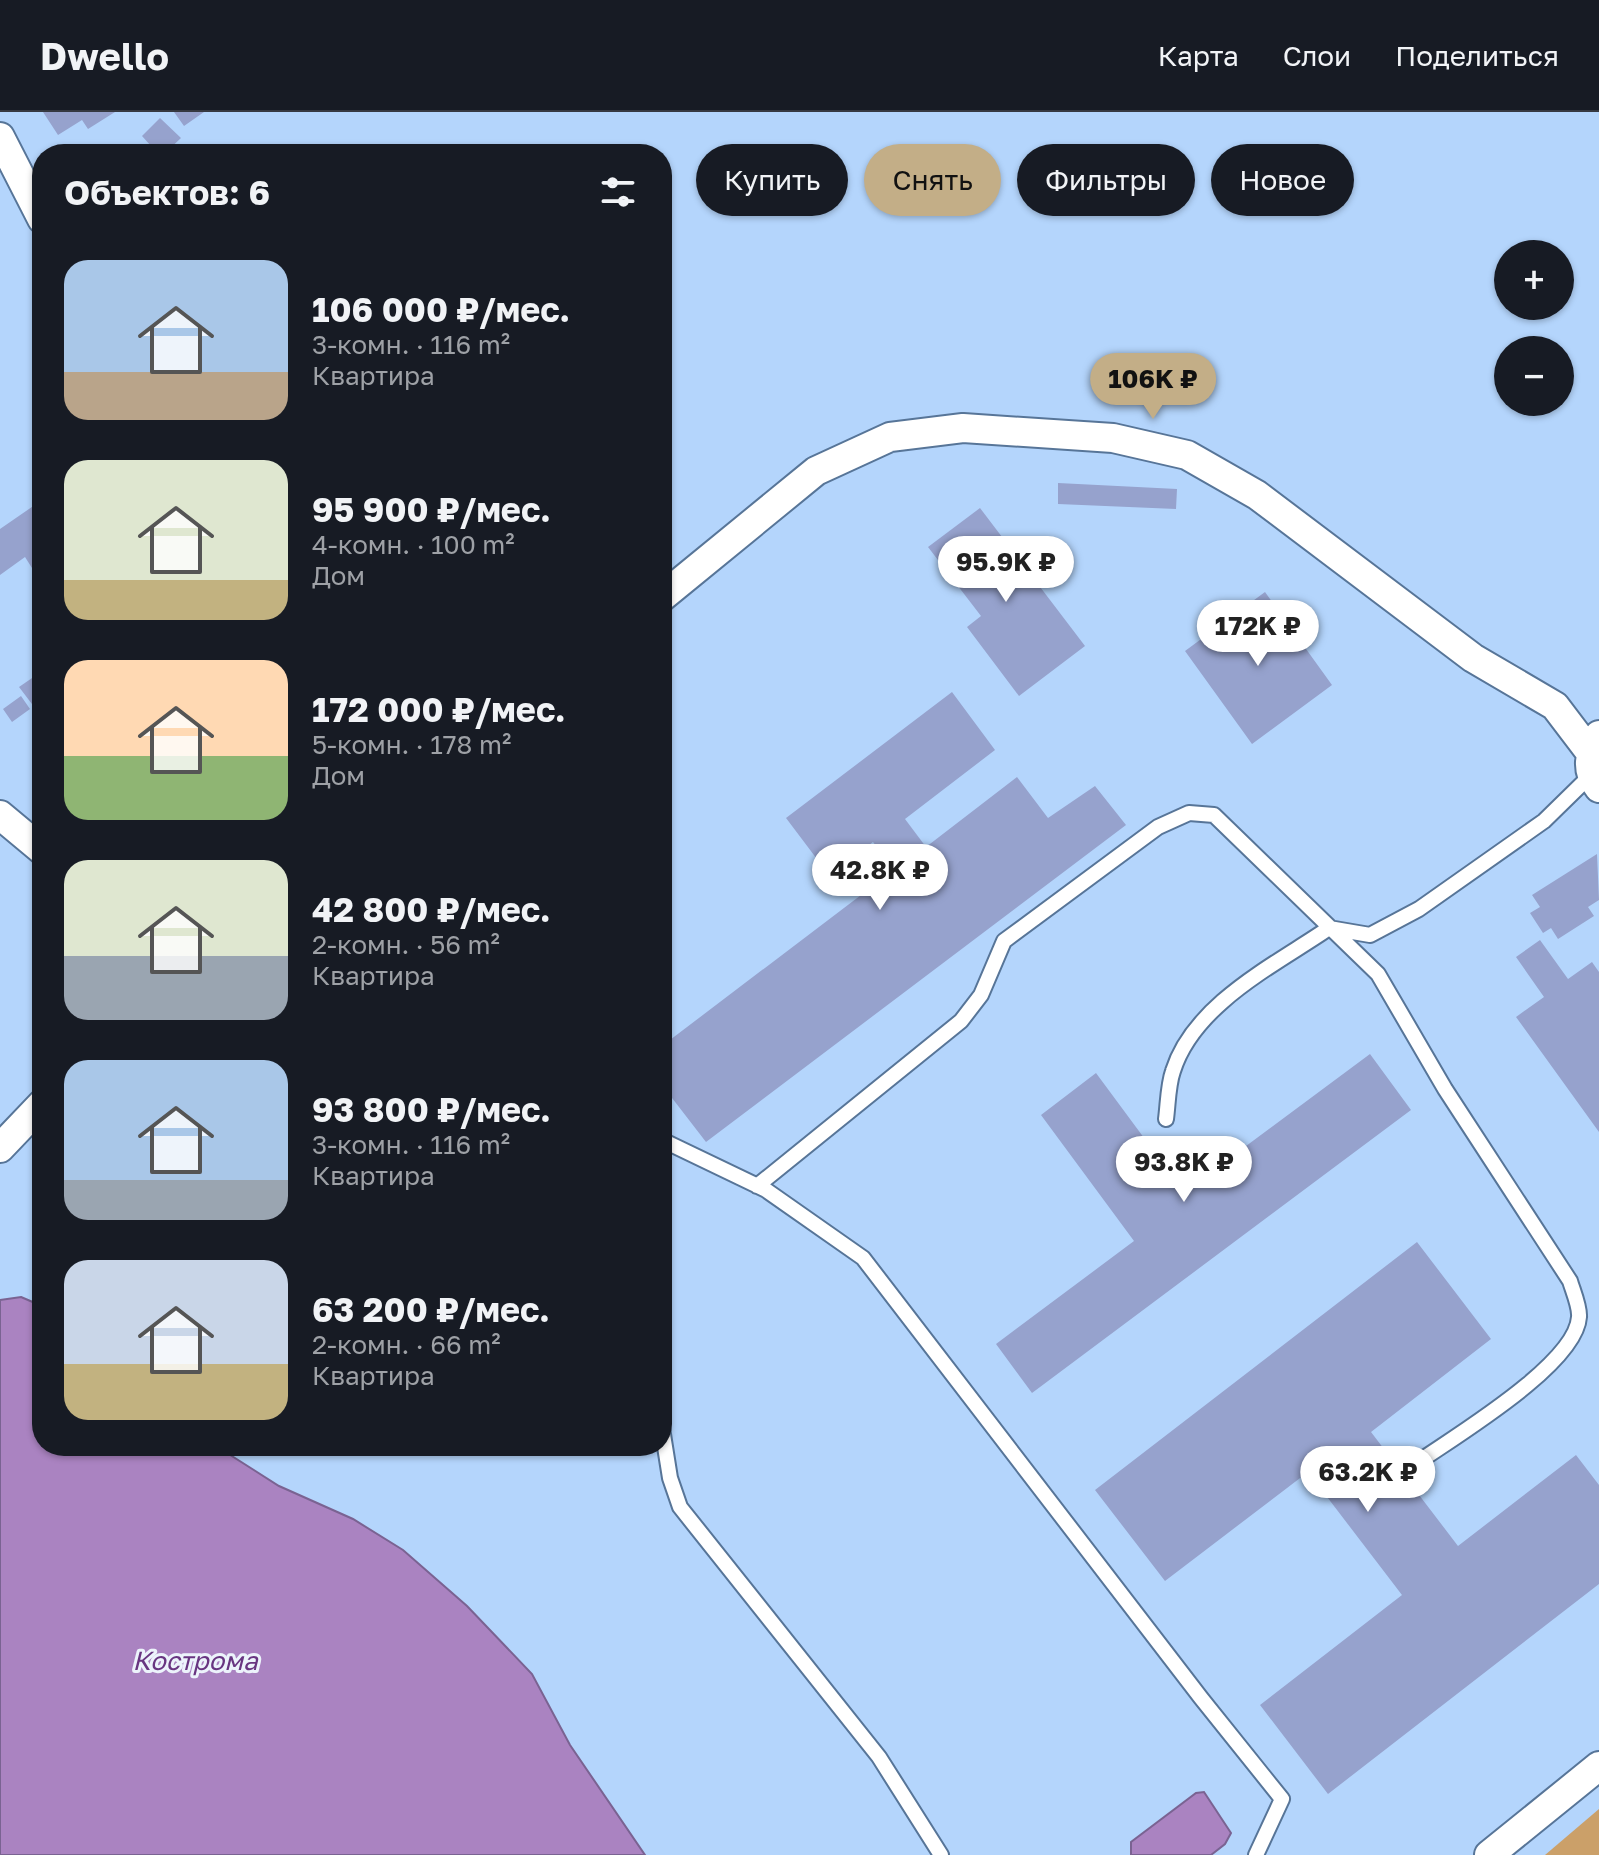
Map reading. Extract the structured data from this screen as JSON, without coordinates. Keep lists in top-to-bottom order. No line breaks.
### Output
{"water":["Кострома"],"page":{"header":"Dwello","nav":["Карта","Слои","Поделиться"],"chip":["Купить","Снять","Фильтры","Новое"],"heading":"Объектов: 6","map_buttons":["+","−"],"list":[{"name":"106 000 ₽/мес.","note":"3-комн. · 116 m² · Квартира"},{"name":"95 900 ₽/мес.","note":"4-комн. · 100 m² · Дом"},{"name":"172 000 ₽/мес.","note":"5-комн. · 178 m² · Дом"},{"name":"42 800 ₽/мес.","note":"2-комн. · 56 m² · Квартира"},{"name":"93 800 ₽/мес.","note":"3-комн. · 116 m² · Квартира"},{"name":"63 200 ₽/мес.","note":"2-комн. · 66 m² · Квартира"}],"price":["106K ₽","95.9K ₽","172K ₽","42.8K ₽","93.8K ₽","63.2K ₽"]}}
